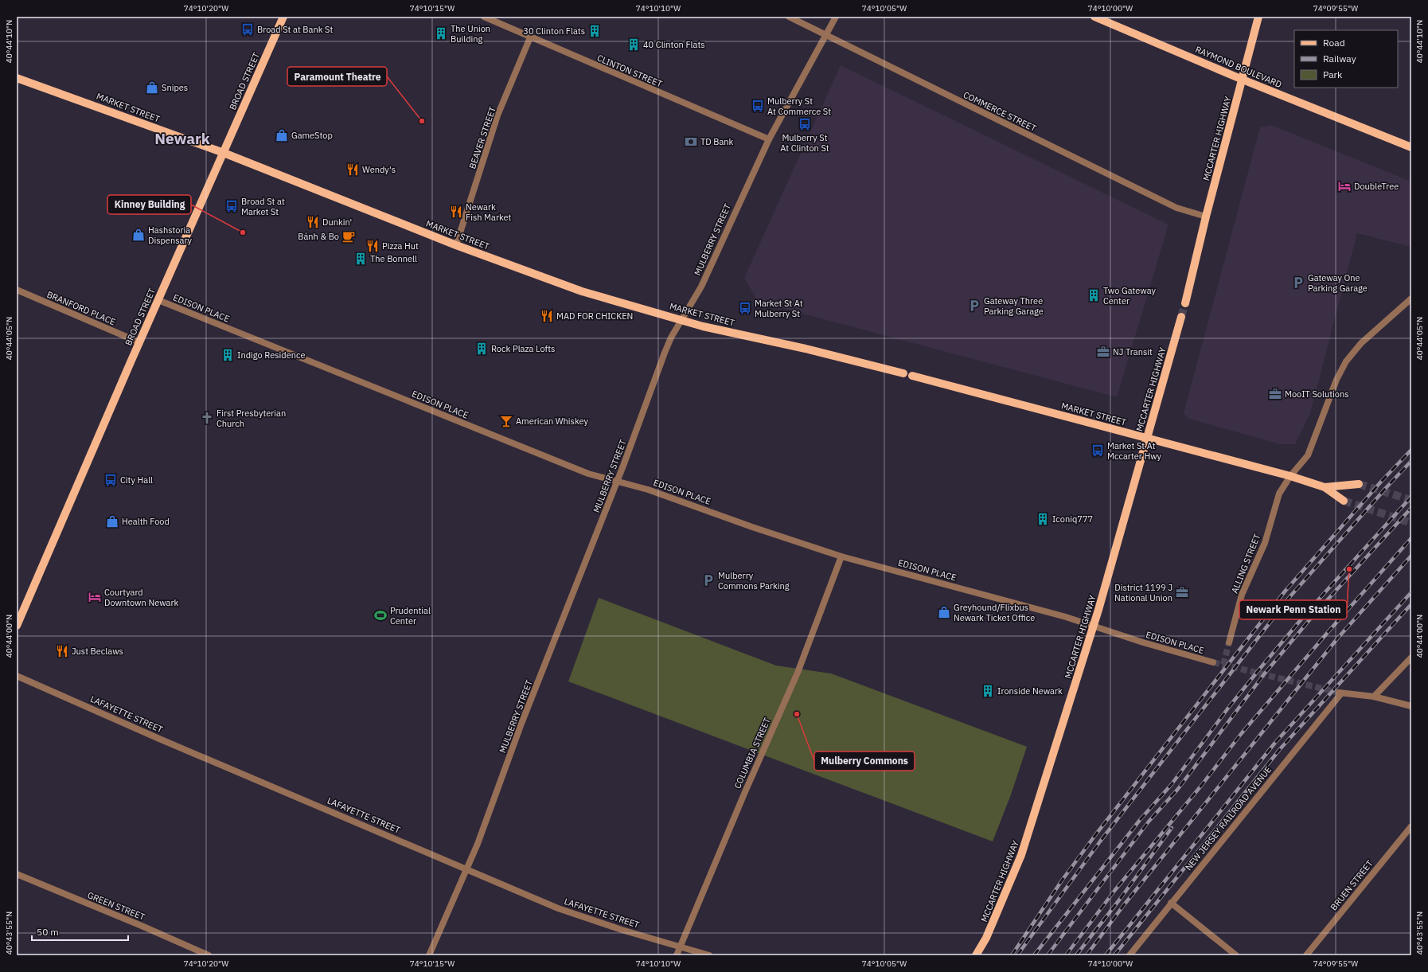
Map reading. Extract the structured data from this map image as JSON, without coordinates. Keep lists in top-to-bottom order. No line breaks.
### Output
{"streets":{"main road":["RAYMOND BOULEVARD","BROAD STREET","MARKET STREET","MCCARTER HIGHWAY"],"street":["CLINTON STREET","COMMERCE STREET","BEAVER STREET","MULBERRY STREET","BRANFORD PLACE","EDISON PLACE","ALLING STREET","LAFAYETTE STREET","COLUMBIA STREET","NEW JERSEY RAILROAD AVENUE","BRUEN STREET","GREEN STREET"]},"crossings":[["RAYMOND BOULEVARD","MCCARTER HIGHWAY"],["CLINTON STREET","BEAVER STREET"],["CLINTON STREET","MULBERRY STREET"],["BROAD STREET","MARKET STREET"],["BROAD STREET","BRANFORD PLACE"],["BROAD STREET","EDISON PLACE"],["MARKET STREET","BEAVER STREET"],["MARKET STREET","MCCARTER HIGHWAY"],["MARKET STREET","MULBERRY STREET"],["MARKET STREET","ALLING STREET"],["COMMERCE STREET","MCCARTER HIGHWAY"],["COMMERCE STREET","MULBERRY STREET"],["MCCARTER HIGHWAY","EDISON PLACE"],["MULBERRY STREET","EDISON PLACE"],["MULBERRY STREET","LAFAYETTE STREET"],["EDISON PLACE","COLUMBIA STREET"],["LAFAYETTE STREET","COLUMBIA STREET"]],"districts":["Newark"],"places":{"bus stop":["Broad St at Bank St","Mulberry St At Commerce St","Mulberry St At Clinton St","Broad St at Market St","Market St At Mulberry St","Market St At Mccarter Hwy","City Hall"],"building":["30 Clinton Flats","The Union Building","40 Clinton Flats","The Bonnell","Two Gateway Center","Rock Plaza Lofts","Indigo Residence","Iconiq777","Ironside Newark"],"shop":["Snipes","GameStop","Hashstoria Dispensary","Health Food","Greyhound/Flixbus Newark Ticket Office"],"other":["Paramount Theatre","Kinney Building","Newark Penn Station","Mulberry Commons"],"bank":["TD Bank"],"restaurant":["Wendy's","Newark Fish Market","Dunkin'","Pizza Hut","MAD FOR CHICKEN","Just Beclaws"],"hotel":["DoubleTree","Courtyard Downtown Newark"],"cafe":["Bánh & Bo"],"parking":["Gateway One Parking Garage","Gateway Three Parking Garage","Mulberry Commons Parking"],"office":["NJ Transit","MooIT Solutions","District 1199 J National Union"],"church":["First Presbyterian Church"],"bar":["American Whiskey"],"sports":["Prudential Center"]},"legend":["Road","Railway","Park"],"scale_bar":"50 m","coordinates":["74°10'20\"W","74°10'15\"W","74°10'10\"W","74°10'05\"W","74°10'00\"W","74°09'55\"W","40°44'10\"N","40°44'05\"N","40°44'00\"N","40°43'55\"N"]}
